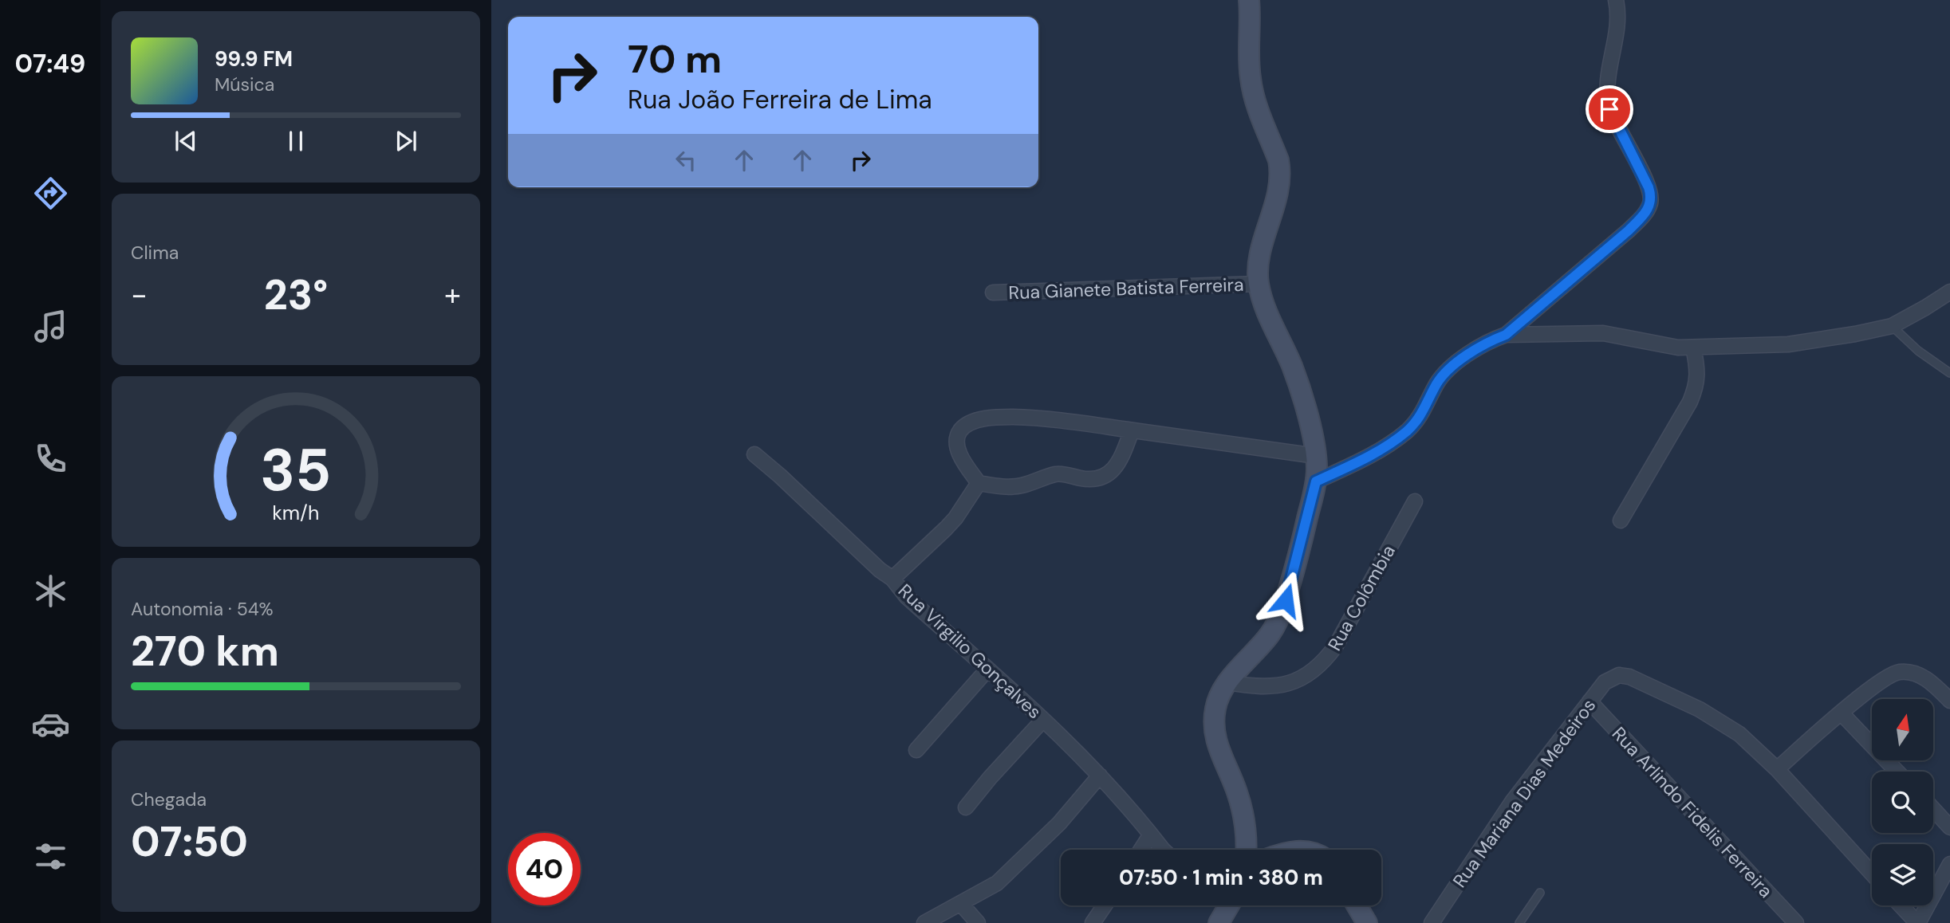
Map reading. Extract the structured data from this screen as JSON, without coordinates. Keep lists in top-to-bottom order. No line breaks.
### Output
{"streets":{"street":["Rua Gianete Batista Ferreira","Rua Colômbia","Rua Virgilio Gonçalves","Rua Mariana Dias Medeiros","Rua Arlindo Fidelis Ferreira"]},"crossings":[["Rua Mariana Dias Medeiros","Rua Arlindo Fidelis Ferreira"]],"north":"top","page":{"tabs":"07:49","turn":["70 m","Rua João Ferreira de Lima"],"song":["99.9 FM","Música"],"tile":["Clima",["Autonomia · 54%","270 km"],["Chegada","07:50"]],"heat":["−","23°","+"],"limit":"40","trip":"07:50 · 1 min · 380 m","gauge":["35","km/h"]}}
